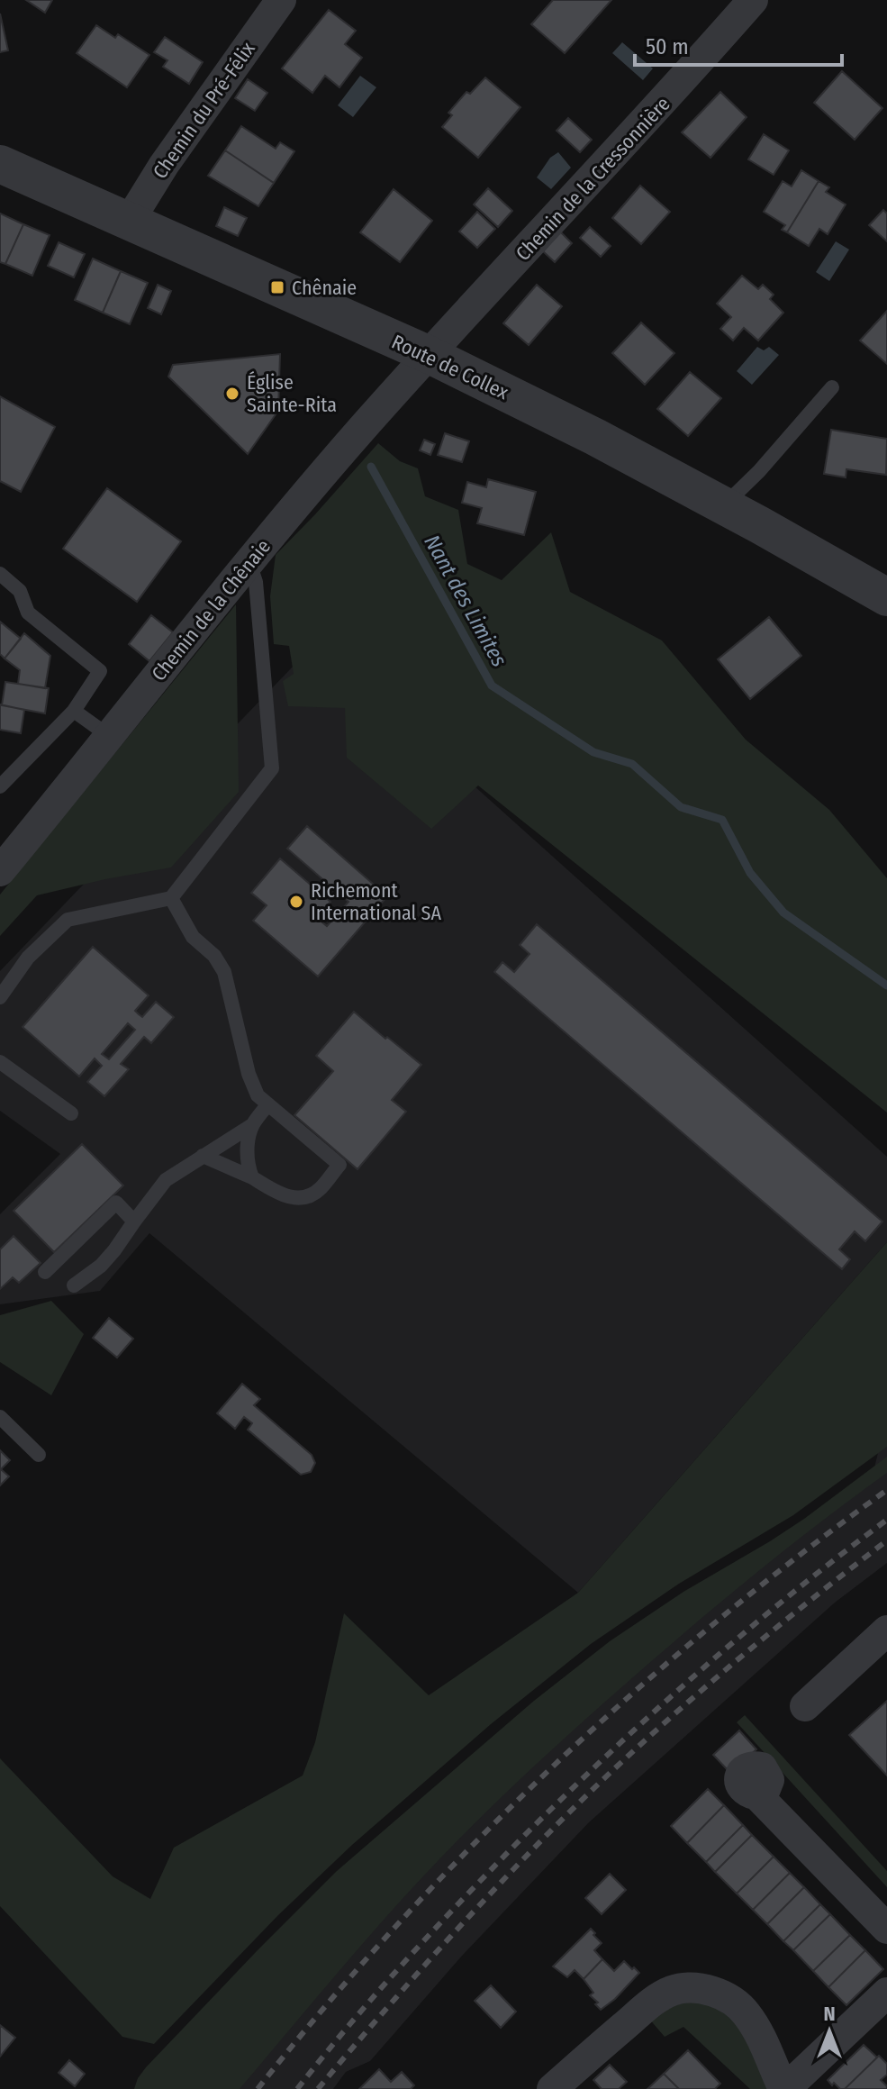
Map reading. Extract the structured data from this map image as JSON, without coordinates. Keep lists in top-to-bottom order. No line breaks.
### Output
{"streets":{"street":["Chemin du Pré-Félix","Chemin de la Cressonnière","Route de Collex","Chemin de la Chênaie"]},"crossings":[["Chemin du Pré-Félix","Route de Collex"],["Chemin de la Cressonnière","Route de Collex"],["Chemin de la Cressonnière","Chemin de la Chênaie"],["Route de Collex","Chemin de la Chênaie"]],"water":["Nant des Limites"],"places":{"transit":["Chênaie"],"other":["Église Sainte-Rita","Richemont International SA"]},"scale_bar":"50 m","north":"top"}
